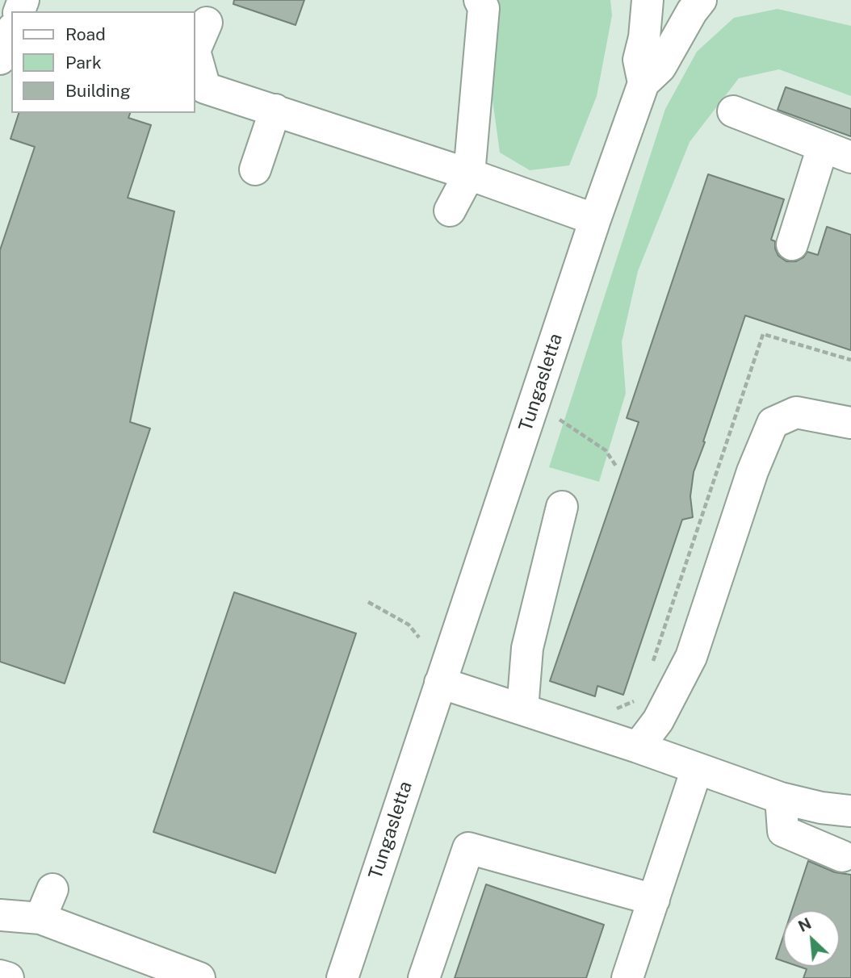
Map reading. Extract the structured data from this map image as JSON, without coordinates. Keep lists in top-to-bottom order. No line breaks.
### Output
{"streets":{"street":["Tungasletta"]},"legend":["Road","Park","Building"],"north":"top left"}
